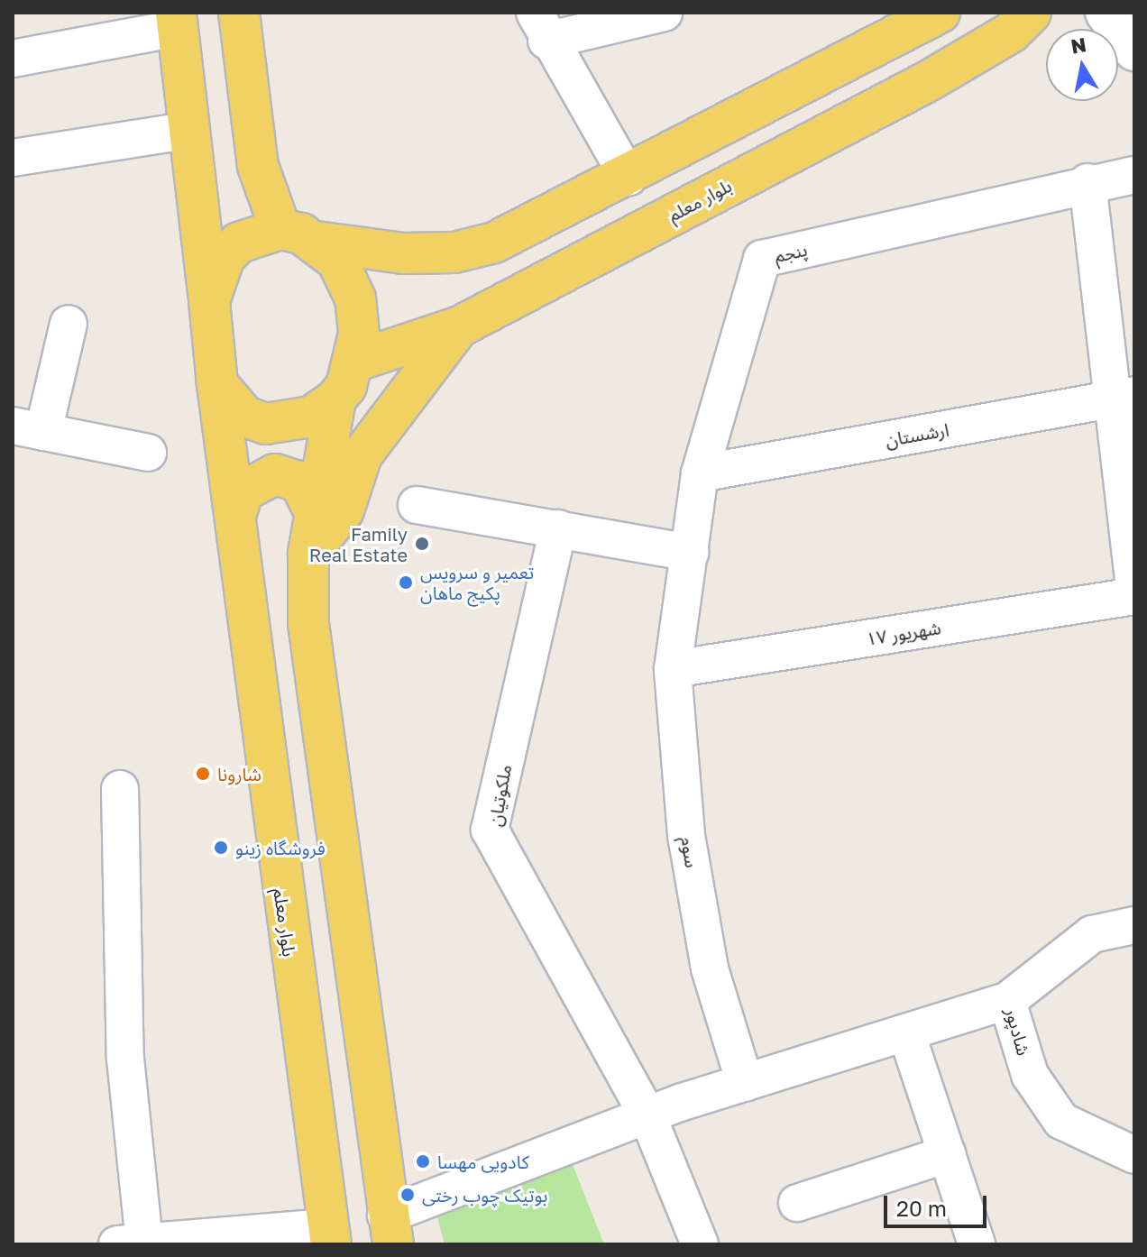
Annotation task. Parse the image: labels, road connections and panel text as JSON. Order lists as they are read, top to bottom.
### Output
{
  "streets": {
    "main road": ["بلوار معلم"],
    "street": [
      "پنجم",
      "ارشستان",
      "۱۷ شهریور",
      "ملکوتیان",
      "سوم",
      "شادپور"
    ]
  },
  "crossings": [
    ["پنجم", "ارشستان"],
    ["پنجم", "سوم"],
    ["۱۷ شهریور", "سوم"]
  ],
  "places": [
    "Family Real Estate",
    "تعمیر و سرویس پکیج ماهان",
    "شارونا",
    "فروشگاه زینو",
    "کادویی مهسا",
    "بوتیک چوب رختی"
  ],
  "scale_bar": "20 m",
  "north": "top"
}
